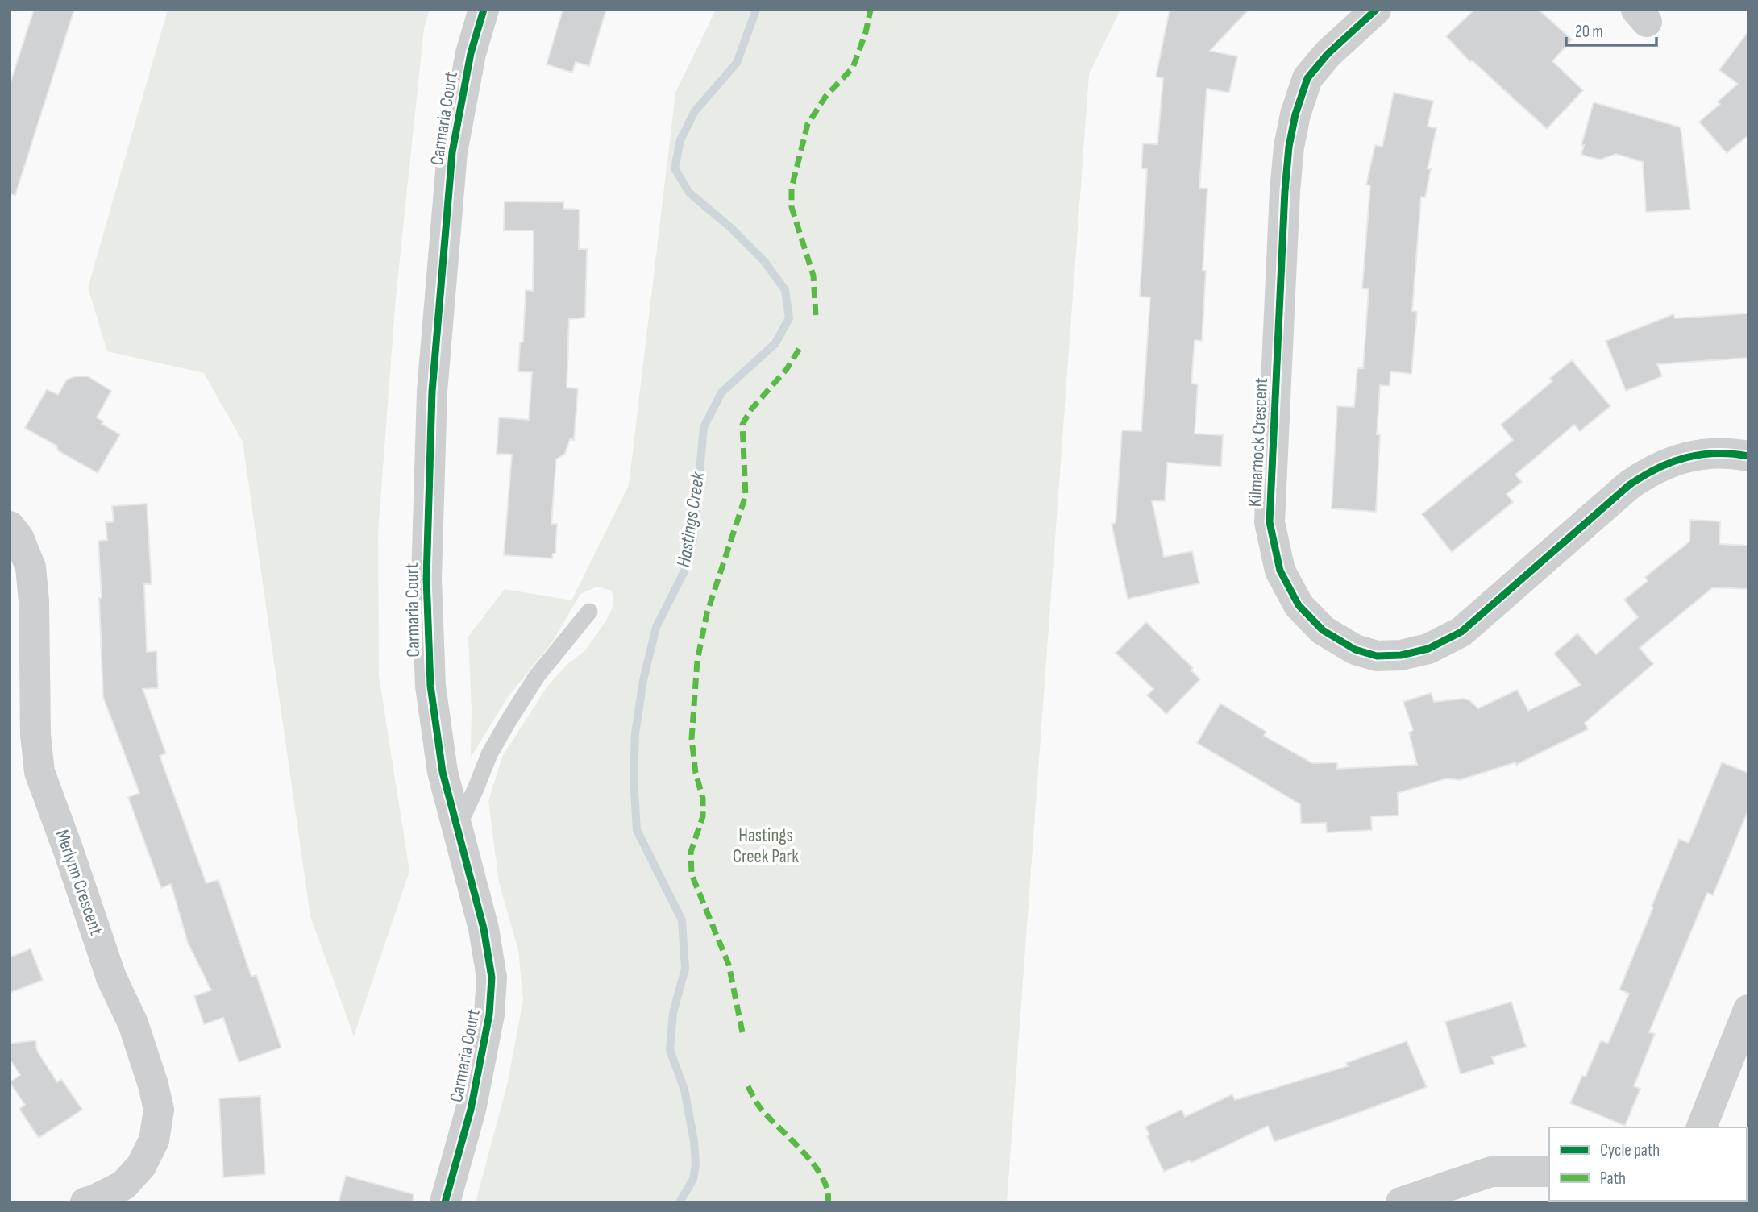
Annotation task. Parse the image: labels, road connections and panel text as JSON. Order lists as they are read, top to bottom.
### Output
{
  "streets": {
    "street": ["Carmaria Court", "Kilmarnock Crescent", "Merlynn Crescent"]
  },
  "water": ["Hastings Creek"],
  "parks": ["Hastings Creek Park"],
  "legend": ["Cycle path", "Path"],
  "scale_bar": "20 m"
}
